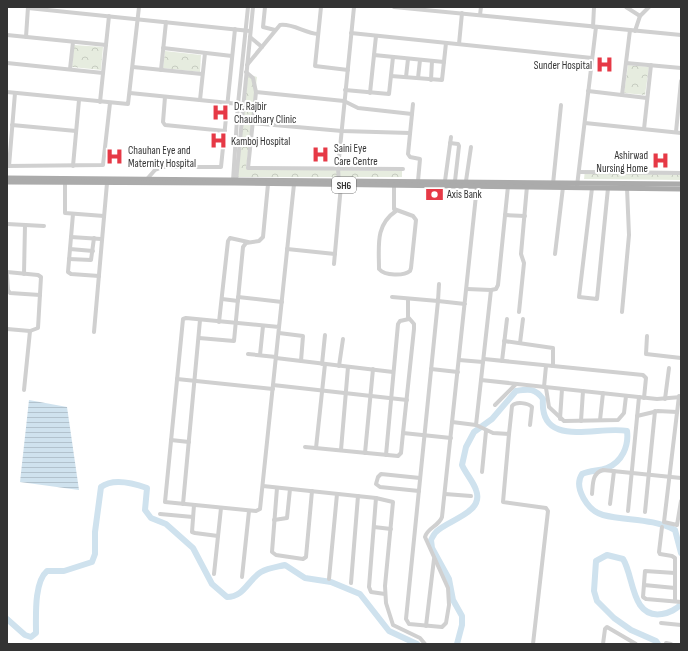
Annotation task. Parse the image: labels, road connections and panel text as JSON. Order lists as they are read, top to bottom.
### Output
{
  "streets": {
    "main road": ["SH6"]
  },
  "places": {
    "hospital": [
      "Sunder Hospital",
      "Dr. Rajbir Chaudhary Clinic",
      "Kamboj Hospital",
      "Saini Eye Care Centre",
      "Chauhan Eye and Maternity Hospital",
      "Ashirwad Nursing Home"
    ],
    "bank": ["Axis Bank"]
  }
}
